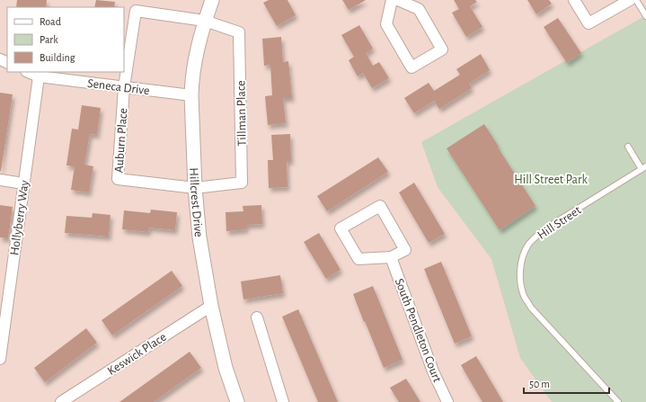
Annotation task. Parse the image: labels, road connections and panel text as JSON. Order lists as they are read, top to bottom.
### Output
{
  "streets": {
    "street": [
      "Seneca Drive",
      "Tillman Place",
      "Auburn Place",
      "Hillcrest Drive",
      "Hollyberry Way",
      "South Pendleton Court",
      "Keswick Place"
    ],
    "lane": ["Hill Street"]
  },
  "crossings": [
    ["Seneca Drive", "Auburn Place"],
    ["Seneca Drive", "Hillcrest Drive"],
    ["Seneca Drive", "Hollyberry Way"],
    ["Tillman Place", "Auburn Place"],
    ["Tillman Place", "Hillcrest Drive"],
    ["Auburn Place", "Hillcrest Drive"],
    ["Hillcrest Drive", "Keswick Place"]
  ],
  "parks": ["Hill Street Park"],
  "legend": ["Road", "Park", "Building"],
  "scale_bar": "50 m"
}
